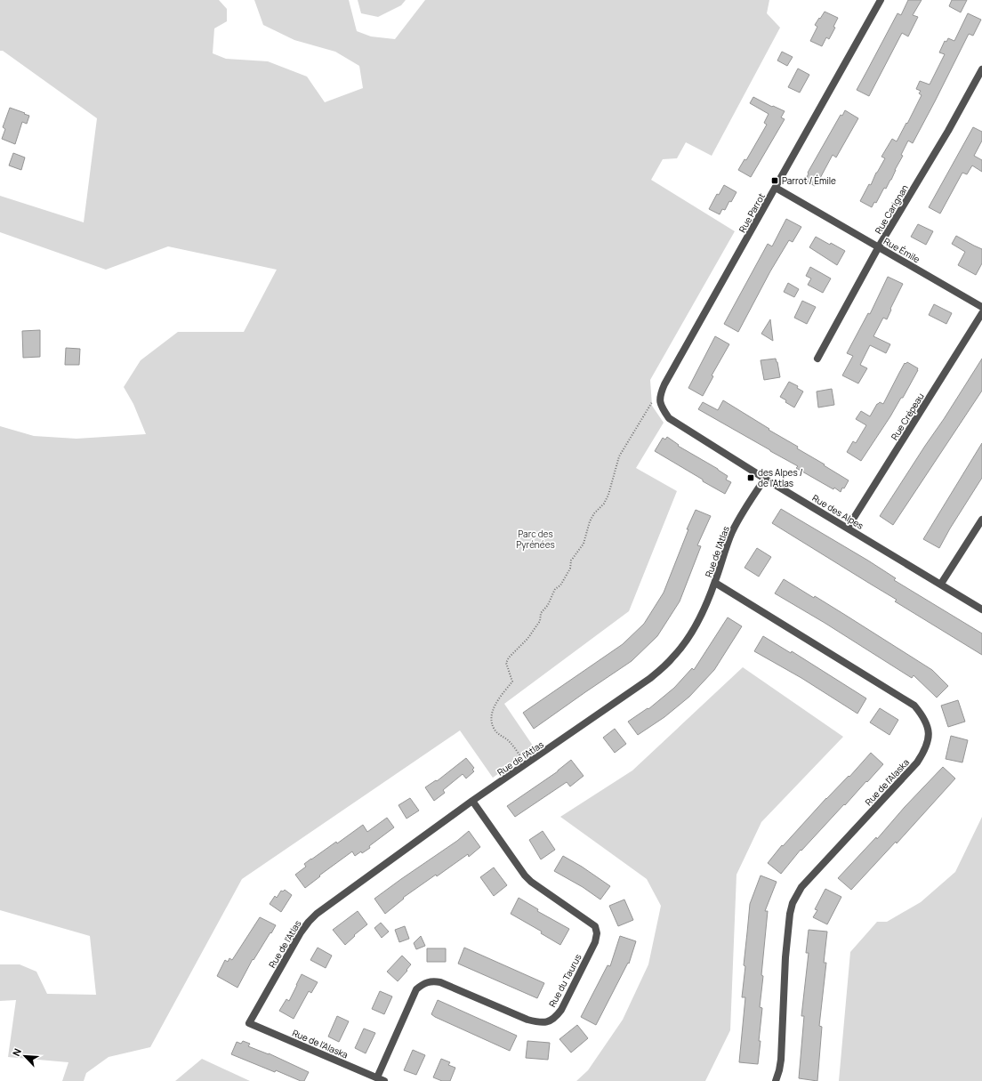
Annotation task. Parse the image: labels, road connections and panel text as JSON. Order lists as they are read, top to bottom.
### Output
{
  "streets": {
    "street": [
      "Rue Carignan",
      "Rue Parrot",
      "Rue Émile",
      "Rue Crépeau",
      "Rue des Alpes",
      "Rue de l'Atlas",
      "Rue de l'Alaska",
      "Rue du Taurus"
    ]
  },
  "crossings": [
    ["Rue Carignan", "Rue Émile"],
    ["Rue Parrot", "Rue Émile"],
    ["Rue Parrot", "Rue des Alpes"],
    ["Rue Crépeau", "Rue des Alpes"],
    ["Rue des Alpes", "Rue de l'Atlas"],
    ["Rue de l'Atlas", "Rue de l'Alaska"],
    ["Rue de l'Atlas", "Rue du Taurus"],
    ["Rue de l'Alaska", "Rue du Taurus"]
  ],
  "parks": ["Parc des Pyrénées"],
  "places": {
    "transit": ["Parrot / Émile", "des Alpes / de l'Atlas"]
  },
  "north": "top left"
}
